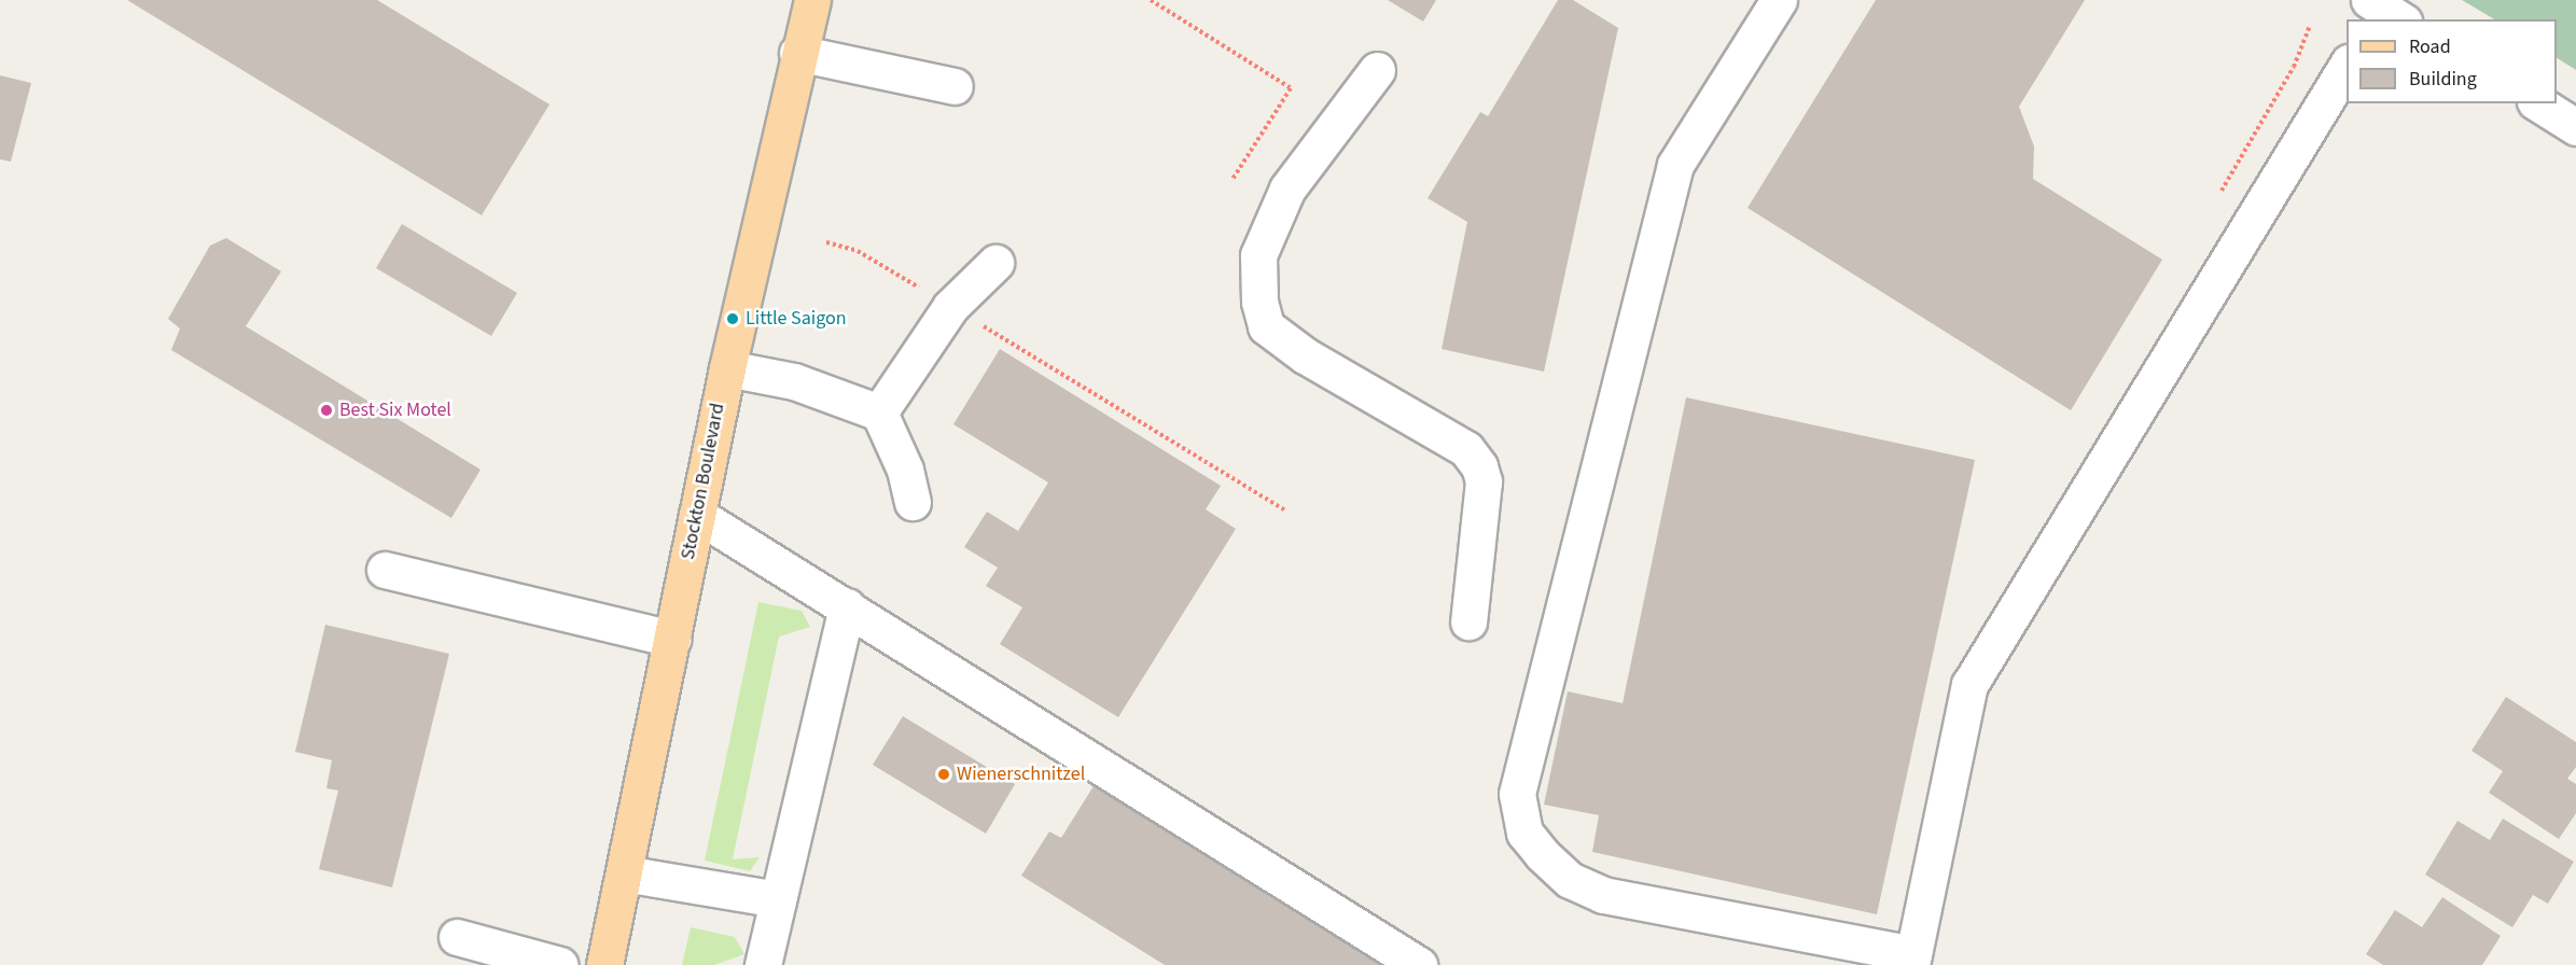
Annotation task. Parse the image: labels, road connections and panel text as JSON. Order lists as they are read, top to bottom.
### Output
{
  "streets": {
    "main road": ["Stockton Boulevard"]
  },
  "places": ["Little Saigon", "Best Six Motel", "Wienerschnitzel"],
  "legend": ["Road", "Building"]
}
